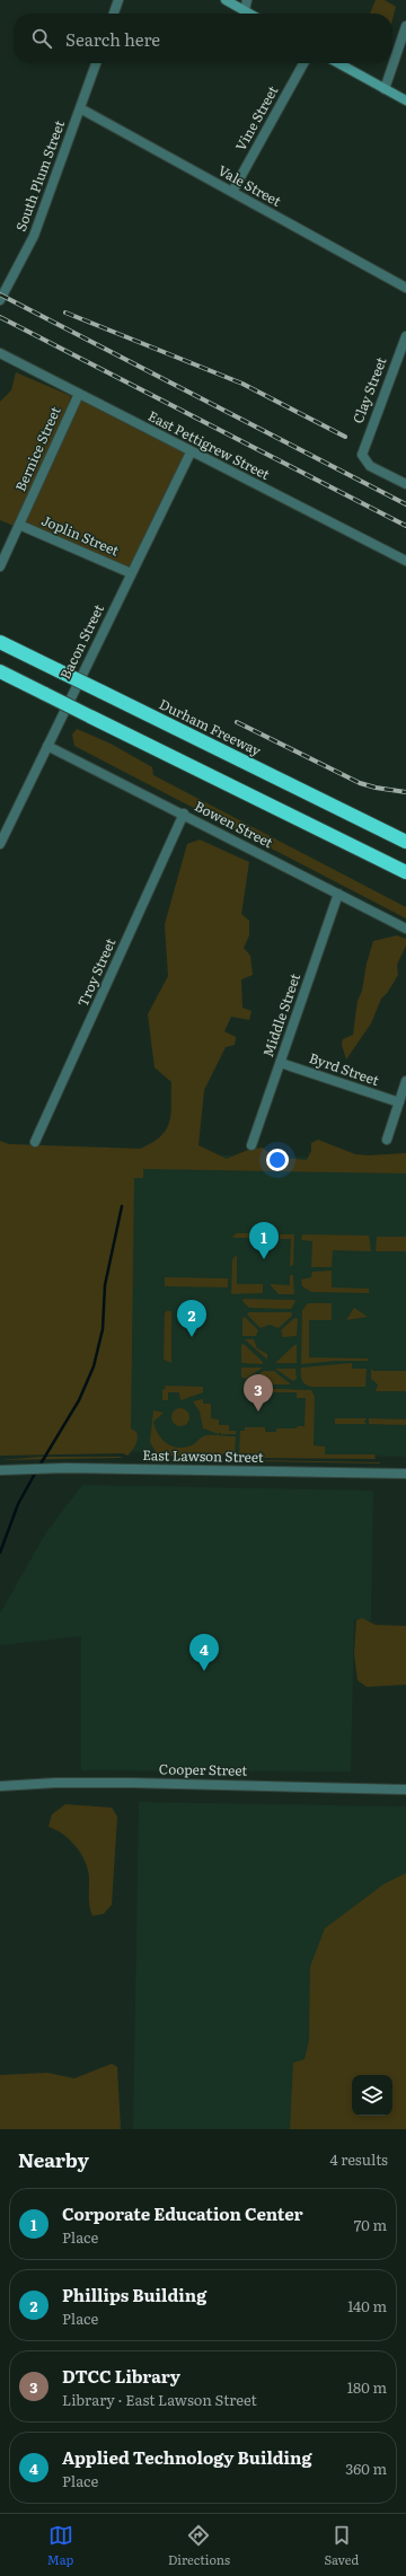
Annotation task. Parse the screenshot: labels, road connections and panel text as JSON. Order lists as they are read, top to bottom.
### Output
{
  "streets": {
    "highway": ["Durham Freeway"],
    "street": [
      "Vine Street",
      "South Plum Street",
      "Vale Street",
      "Clay Street",
      "East Pettigrew Street",
      "Bernice Street",
      "Joplin Street",
      "Bacon Street",
      "Bowen Street",
      "Troy Street",
      "Middle Street",
      "Byrd Street",
      "East Lawson Street",
      "Cooper Street"
    ]
  },
  "crossings": [
    ["Vine Street", "Vale Street"],
    ["South Plum Street", "Vale Street"],
    ["East Pettigrew Street", "Bernice Street"],
    ["East Pettigrew Street", "Bacon Street"],
    ["Bernice Street", "Joplin Street"],
    ["Joplin Street", "Bacon Street"],
    ["Bacon Street", "Bowen Street"],
    ["Bowen Street", "Troy Street"],
    ["Bowen Street", "Middle Street"],
    ["Middle Street", "Byrd Street"]
  ],
  "page": {
    "search": "Search here",
    "pins": [
      "1",
      "2",
      "3",
      "4"
    ],
    "heading": ["Nearby", "4 results"],
    "list": [
      {
        "mark": "1",
        "name": "Corporate Education Center",
        "note": "Place",
        "value": "70 m"
      },
      {
        "mark": "2",
        "name": "Phillips Building",
        "note": "Place",
        "value": "140 m"
      },
      {
        "mark": "3",
        "name": "DTCC Library",
        "note": "Library · East Lawson Street",
        "value": "180 m"
      },
      {
        "mark": "4",
        "name": "Applied Technology Building",
        "note": "Place",
        "value": "360 m"
      }
    ],
    "nav": ["Map", "Directions", "Saved"]
  }
}
